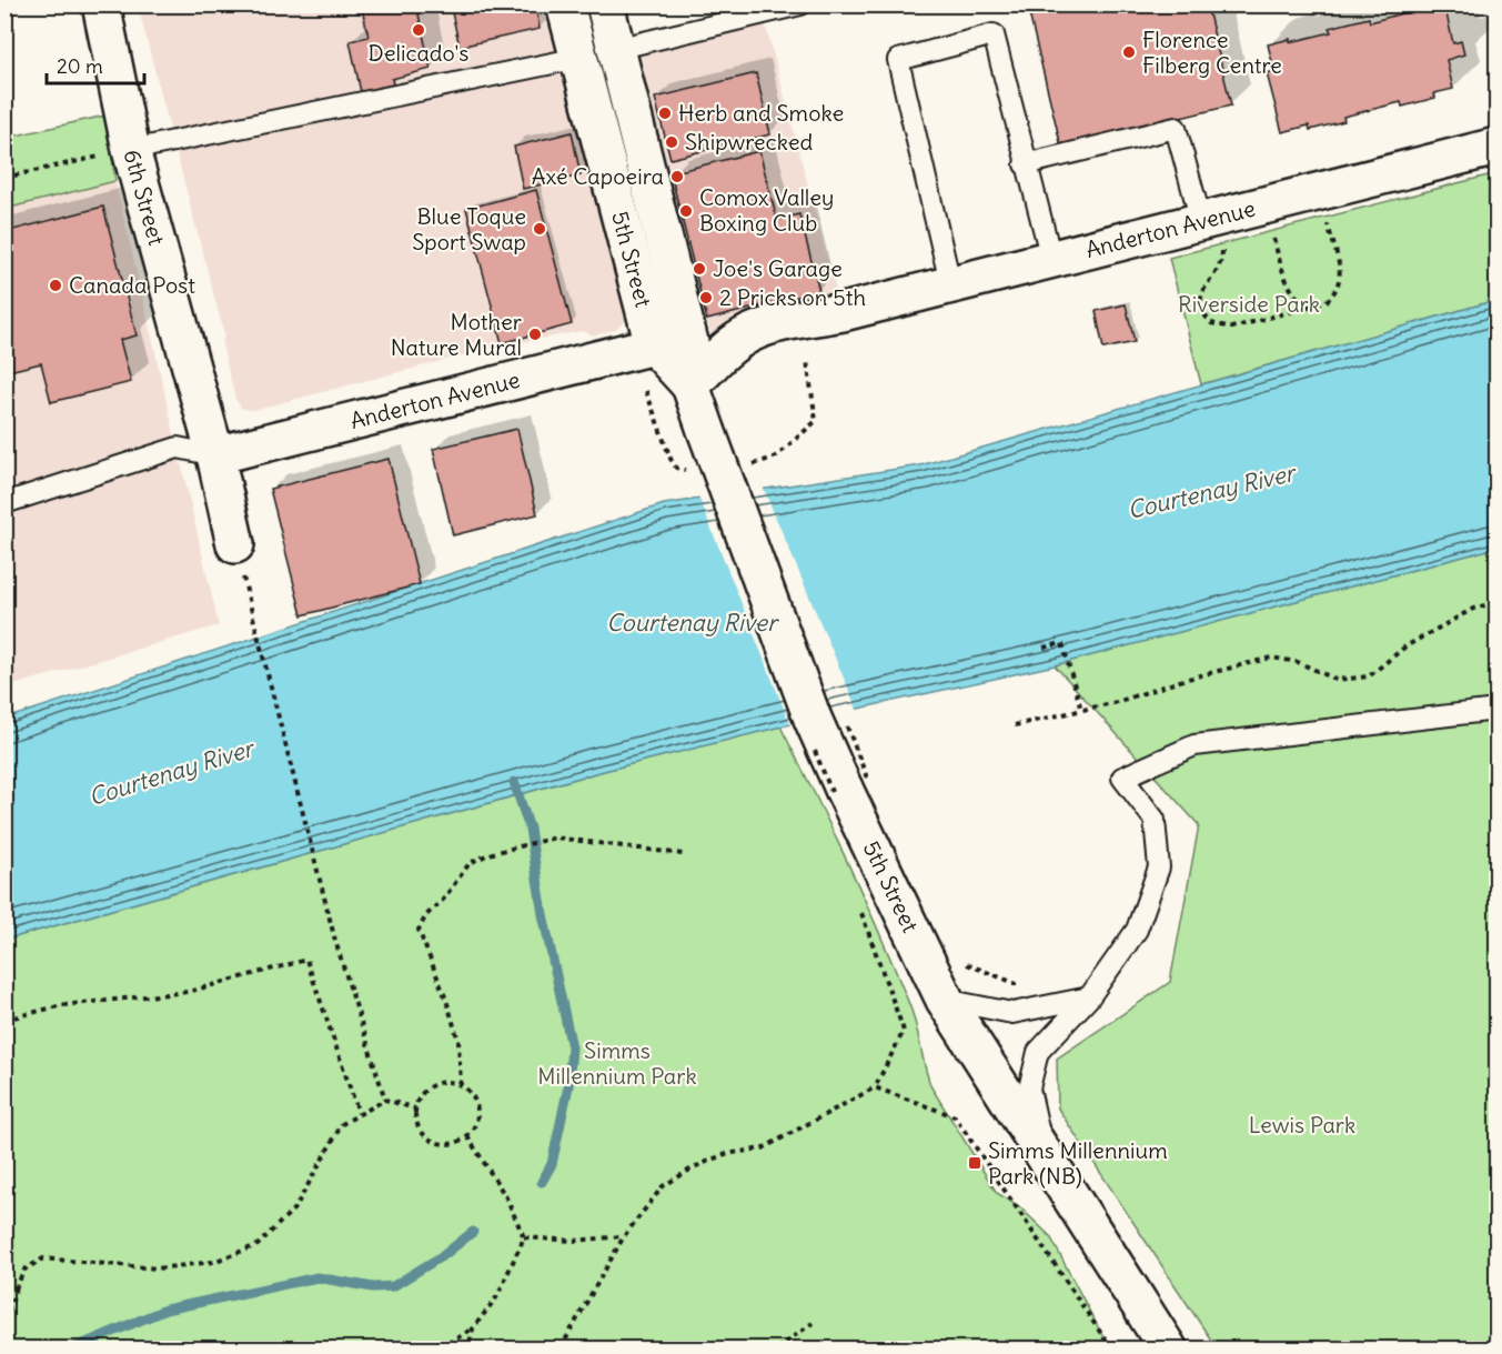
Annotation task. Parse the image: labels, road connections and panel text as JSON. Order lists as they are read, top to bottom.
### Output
{
  "streets": {
    "street": ["6th Street", "Anderton Avenue", "5th Street"]
  },
  "crossings": [
    ["6th Street", "Anderton Avenue"],
    ["Anderton Avenue", "5th Street"]
  ],
  "water": ["Courtenay River"],
  "parks": ["Riverside Park", "Simms Millennium Park", "Lewis Park"],
  "places": {
    "other": [
      "Delicado's",
      "Florence Filberg Centre",
      "Herb and Smoke",
      "Shipwrecked",
      "Axé Capoeira",
      "Comox Valley Boxing Club",
      "Blue Toque Sport Swap",
      "Joe's Garage",
      "Canada Post",
      "2 Pricks on 5th",
      "Mother Nature Mural"
    ],
    "transit": ["Simms Millennium Park (NB)"]
  },
  "scale_bar": "20 m"
}
